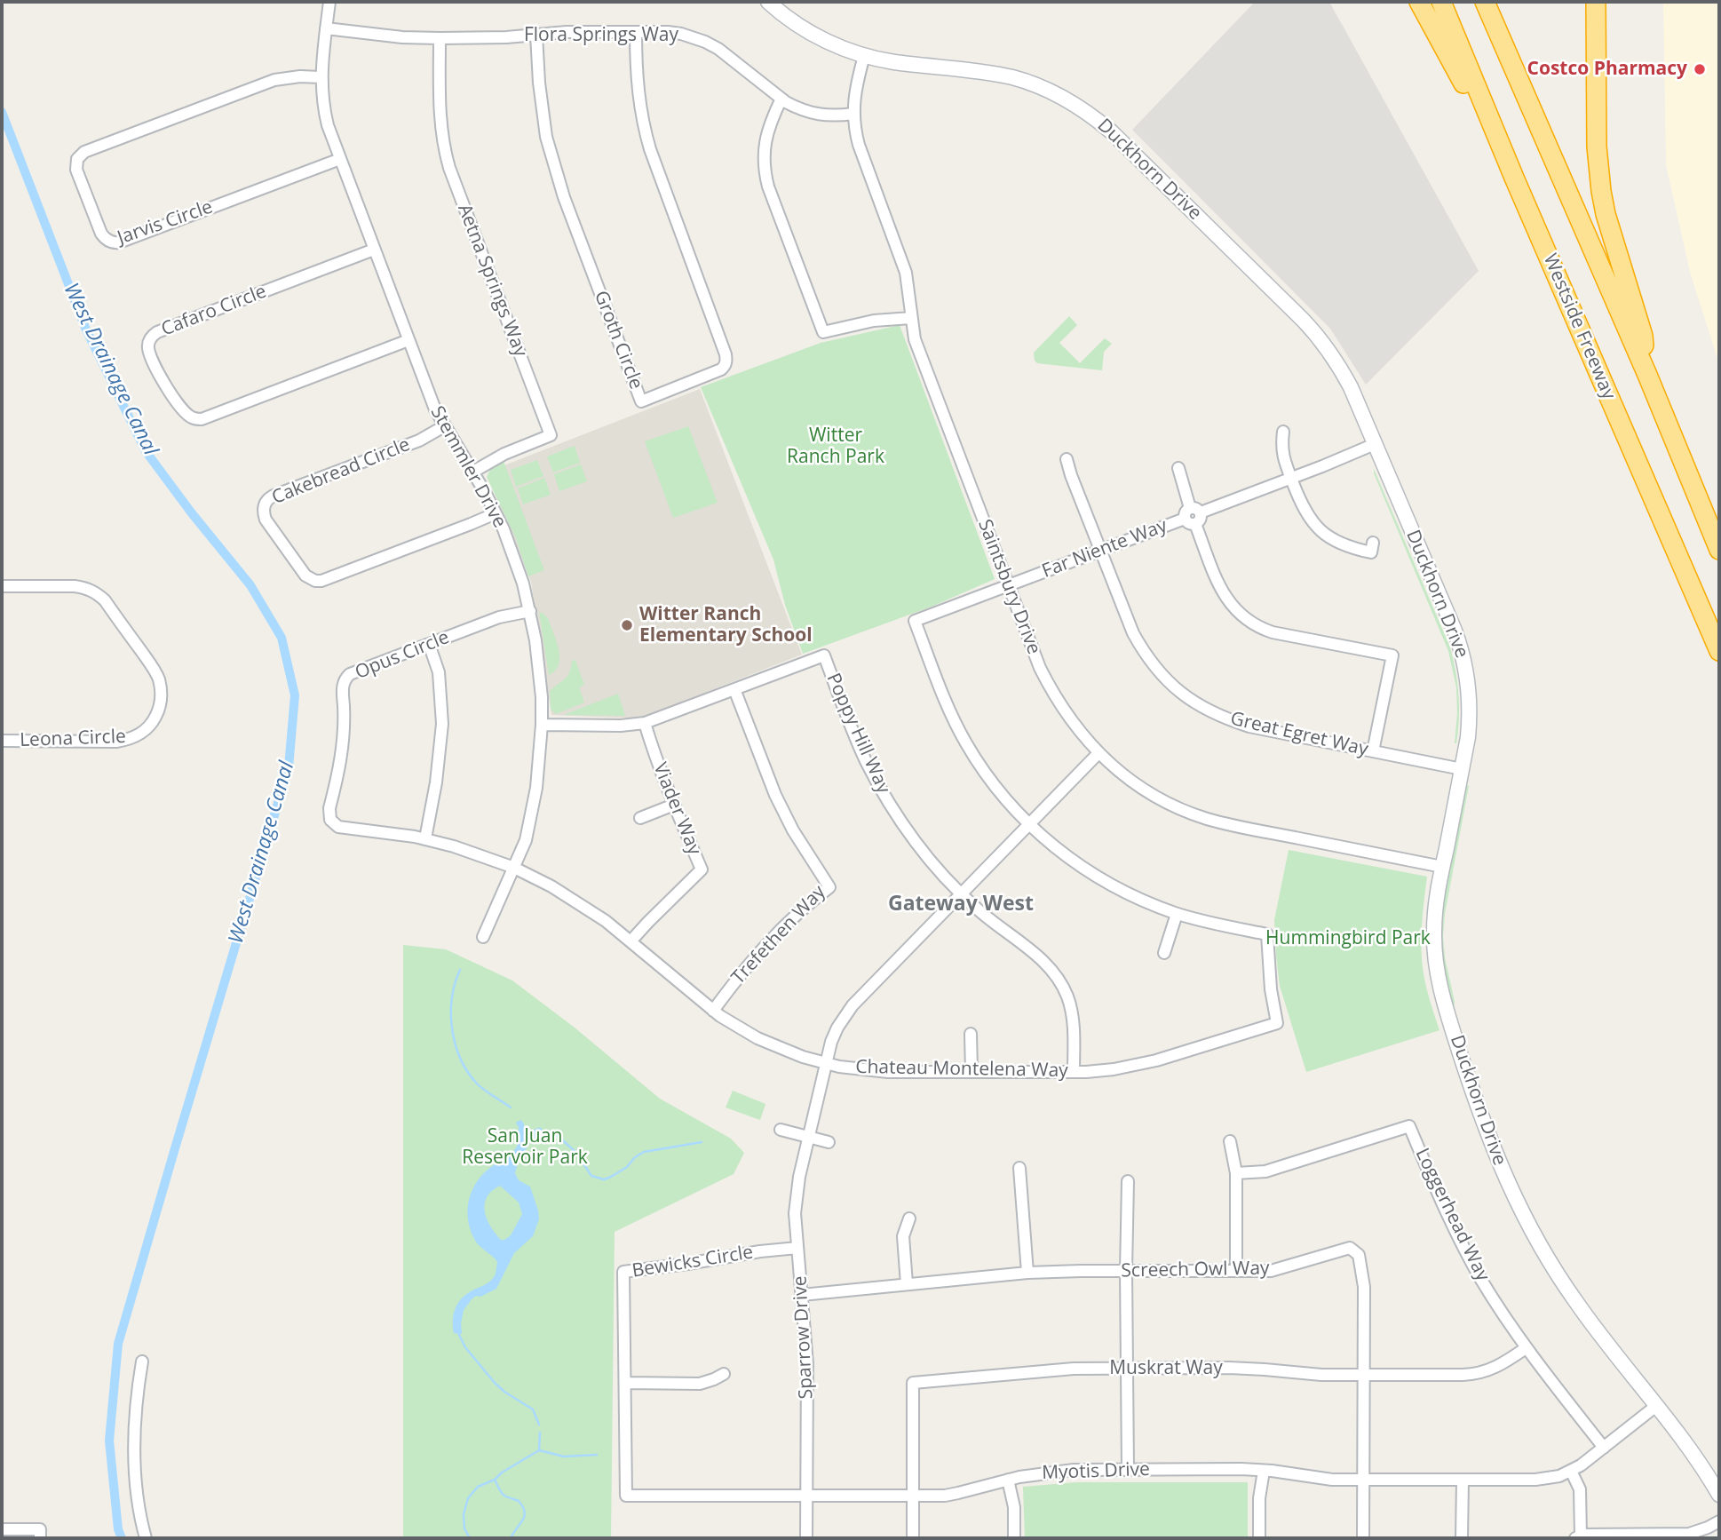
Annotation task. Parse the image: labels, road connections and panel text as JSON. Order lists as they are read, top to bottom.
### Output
{
  "streets": {
    "highway": ["Westside Freeway"],
    "street": [
      "Flora Springs Way",
      "Duckhorn Drive",
      "Jarvis Circle",
      "Aetna Springs Way",
      "Cafaro Circle",
      "Groth Circle",
      "Stemmler Drive",
      "Cakebread Circle",
      "Far Niente Way",
      "Saintsbury Drive",
      "Opus Circle",
      "Poppy Hill Way",
      "Great Egret Way",
      "Leona Circle",
      "Viader Way",
      "Trefethen Way",
      "Chateau Montelena Way",
      "Loggerhead Way",
      "Bewicks Circle",
      "Screech Owl Way",
      "Sparrow Drive",
      "Muskrat Way",
      "Myotis Drive"
    ]
  },
  "crossings": [
    ["Flora Springs Way", "Aetna Springs Way"],
    ["Flora Springs Way", "Groth Circle"],
    ["Flora Springs Way", "Stemmler Drive"],
    ["Flora Springs Way", "Saintsbury Drive"],
    ["Duckhorn Drive", "Far Niente Way"],
    ["Duckhorn Drive", "Saintsbury Drive"],
    ["Duckhorn Drive", "Great Egret Way"],
    ["Duckhorn Drive", "Myotis Drive"],
    ["Jarvis Circle", "Stemmler Drive"],
    ["Aetna Springs Way", "Stemmler Drive"],
    ["Cafaro Circle", "Stemmler Drive"],
    ["Stemmler Drive", "Cakebread Circle"],
    ["Stemmler Drive", "Opus Circle"],
    ["Stemmler Drive", "Poppy Hill Way"],
    ["Stemmler Drive", "Chateau Montelena Way"],
    ["Far Niente Way", "Saintsbury Drive"],
    ["Far Niente Way", "Great Egret Way"],
    ["Far Niente Way", "Chateau Montelena Way"],
    ["Far Niente Way", "Sparrow Drive"],
    ["Saintsbury Drive", "Sparrow Drive"],
    ["Opus Circle", "Chateau Montelena Way"],
    ["Poppy Hill Way", "Viader Way"],
    ["Poppy Hill Way", "Trefethen Way"],
    ["Poppy Hill Way", "Chateau Montelena Way"],
    ["Poppy Hill Way", "Sparrow Drive"],
    ["Viader Way", "Chateau Montelena Way"],
    ["Trefethen Way", "Chateau Montelena Way"],
    ["Chateau Montelena Way", "Sparrow Drive"],
    ["Loggerhead Way", "Muskrat Way"],
    ["Loggerhead Way", "Myotis Drive"],
    ["Bewicks Circle", "Sparrow Drive"],
    ["Bewicks Circle", "Myotis Drive"],
    ["Screech Owl Way", "Sparrow Drive"],
    ["Screech Owl Way", "Muskrat Way"],
    ["Screech Owl Way", "Myotis Drive"],
    ["Sparrow Drive", "Myotis Drive"],
    ["Muskrat Way", "Myotis Drive"]
  ],
  "districts": ["Gateway West"],
  "water": ["West Drainage Canal"],
  "parks": ["Witter Ranch Park", "Hummingbird Park", "San Juan Reservoir Park"],
  "places": ["Costco Pharmacy", "Witter Ranch Elementary School"]
}
